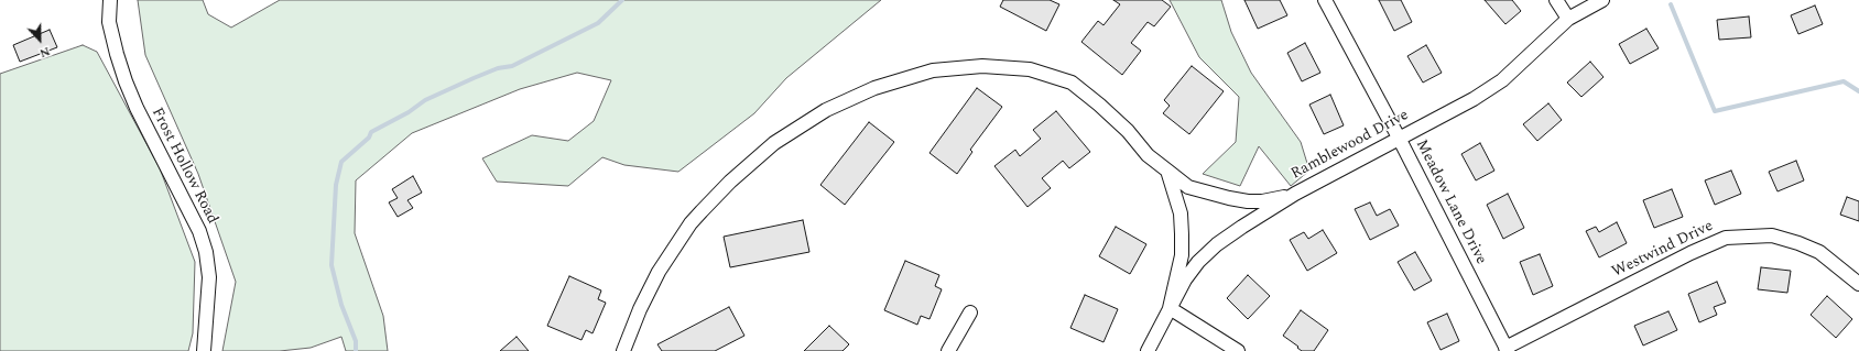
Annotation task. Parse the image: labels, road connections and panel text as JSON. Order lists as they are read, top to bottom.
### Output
{
  "streets": {
    "street": [
      "Ramblewood Drive",
      "Frost Hollow Road",
      "Meadow Lane Drive",
      "Westwind Drive"
    ]
  },
  "crossings": [
    ["Ramblewood Drive", "Meadow Lane Drive"],
    ["Meadow Lane Drive", "Westwind Drive"]
  ],
  "north": "bottom"
}
